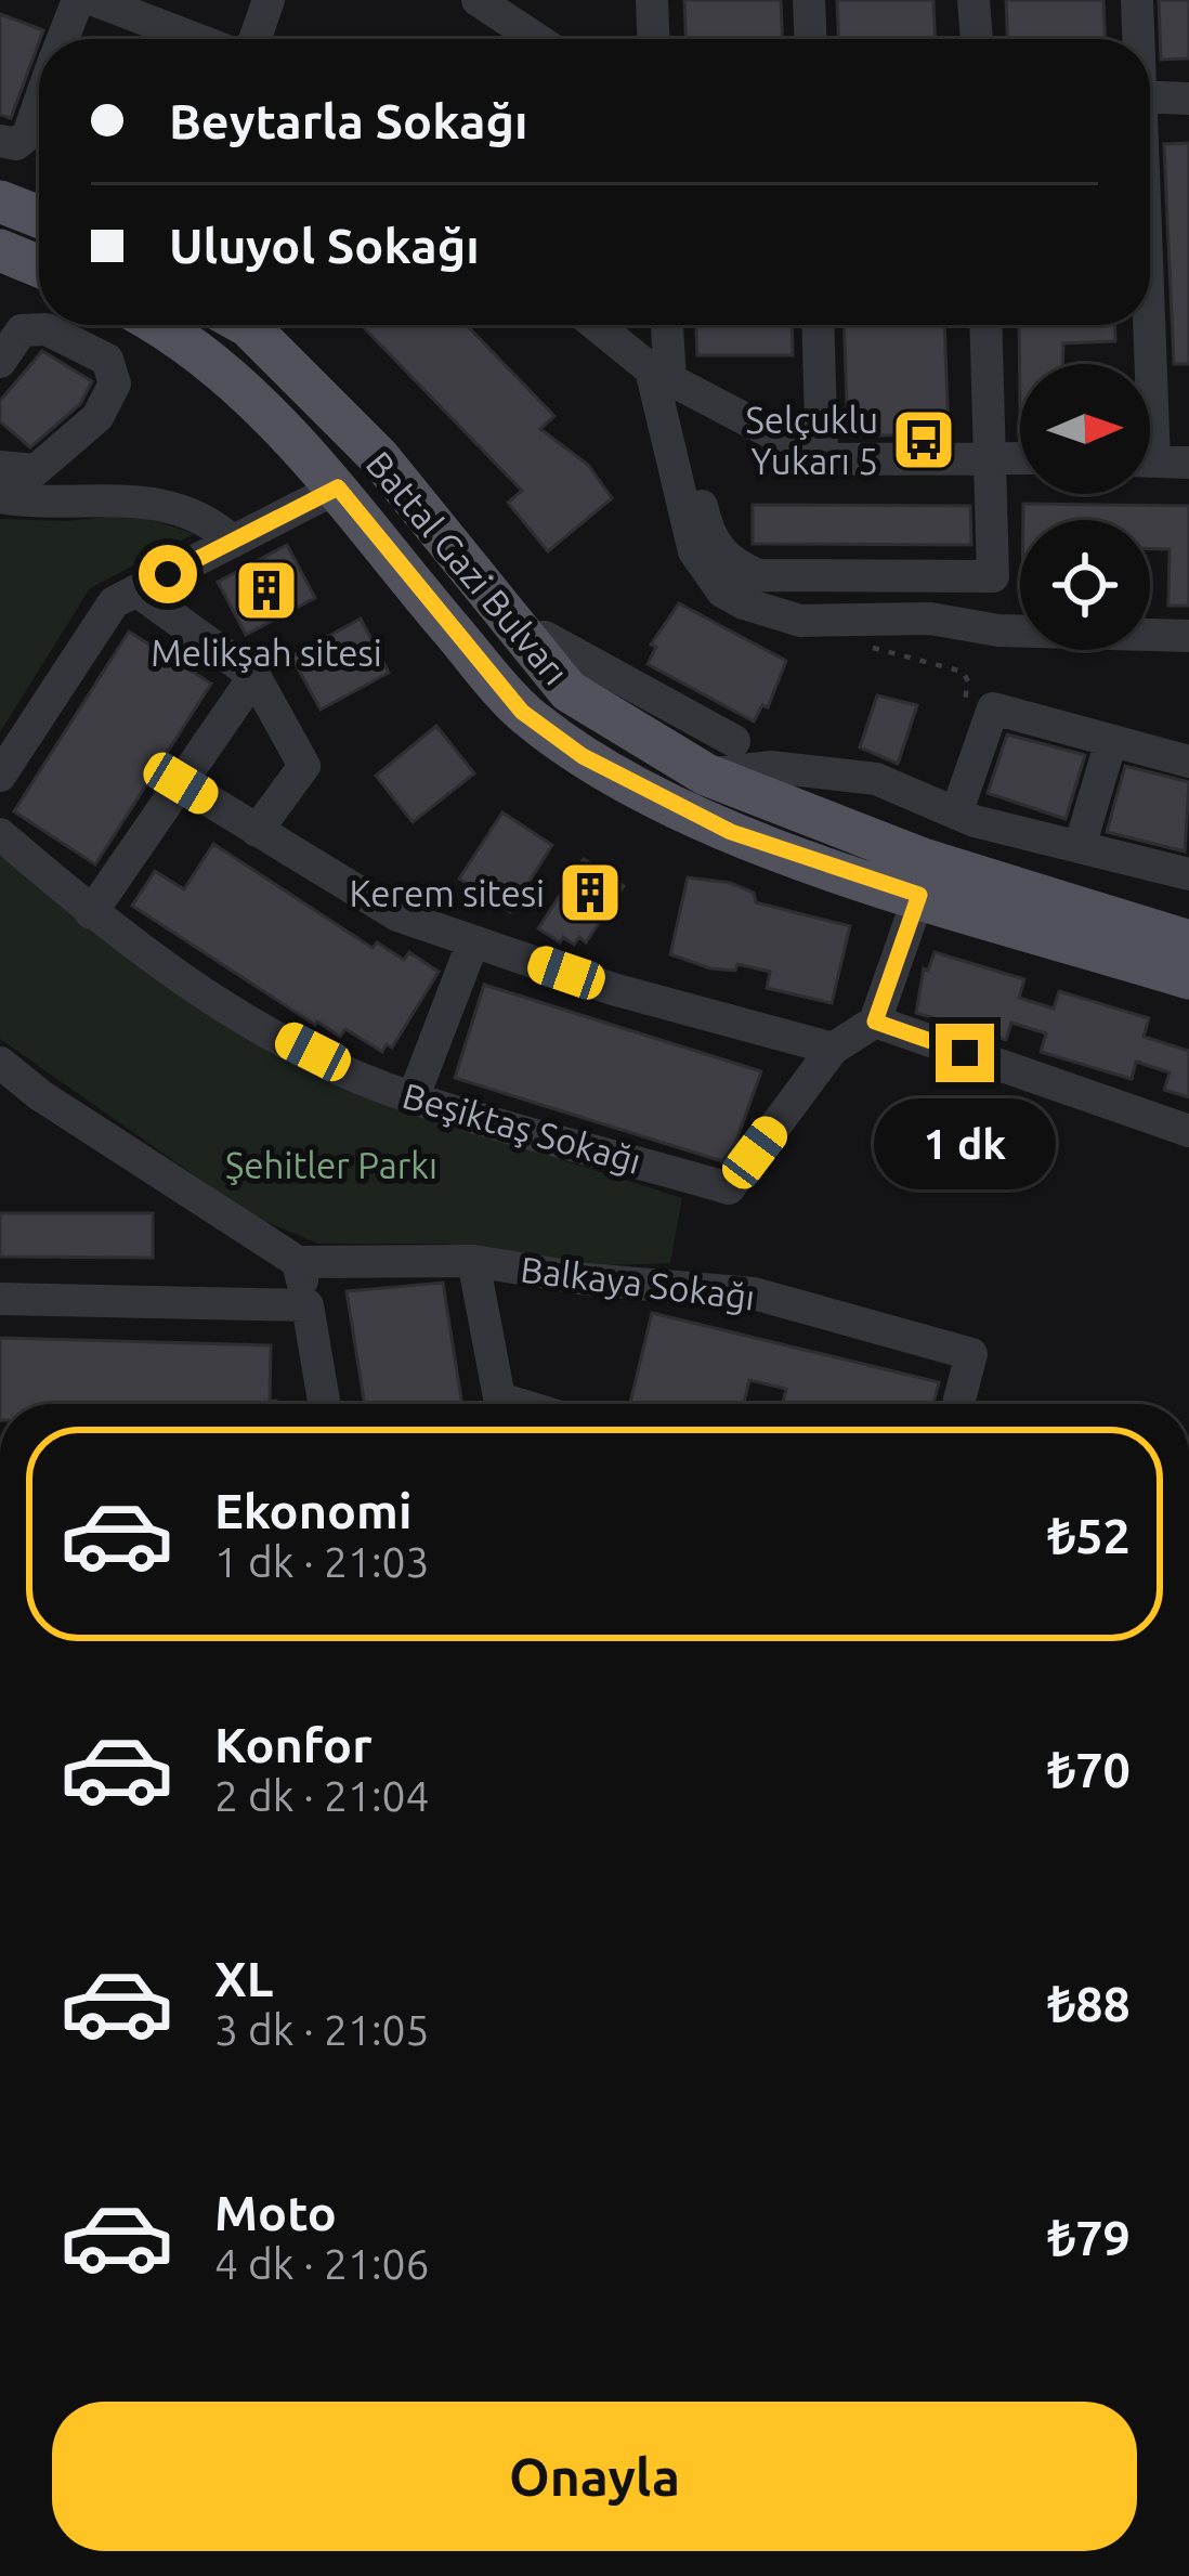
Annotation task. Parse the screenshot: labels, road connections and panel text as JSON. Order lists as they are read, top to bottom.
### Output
{
  "streets": {
    "main road": ["Battal Gazi Bulvarı"],
    "street": ["Beşiktaş Sokağı", "Balkaya Sokağı"]
  },
  "parks": ["Şehitler Parkı"],
  "places": {
    "bus stop": ["Selçuklu Yukarı 5"],
    "building": ["Melikşah sitesi", "Kerem sitesi"]
  },
  "north": "right",
  "page": {
    "banner": ["Beytarla Sokağı", "Uluyol Sokağı"],
    "bubble": "1 dk",
    "list": [
      {
        "name": "Ekonomi",
        "note": "1 dk · 21:03",
        "value": "₺52"
      },
      {
        "name": "Konfor",
        "note": "2 dk · 21:04",
        "value": "₺70"
      },
      {
        "name": "XL",
        "note": "3 dk · 21:05",
        "value": "₺88"
      },
      {
        "name": "Moto",
        "note": "4 dk · 21:06",
        "value": "₺79"
      }
    ],
    "buttons": "Onayla"
  }
}
